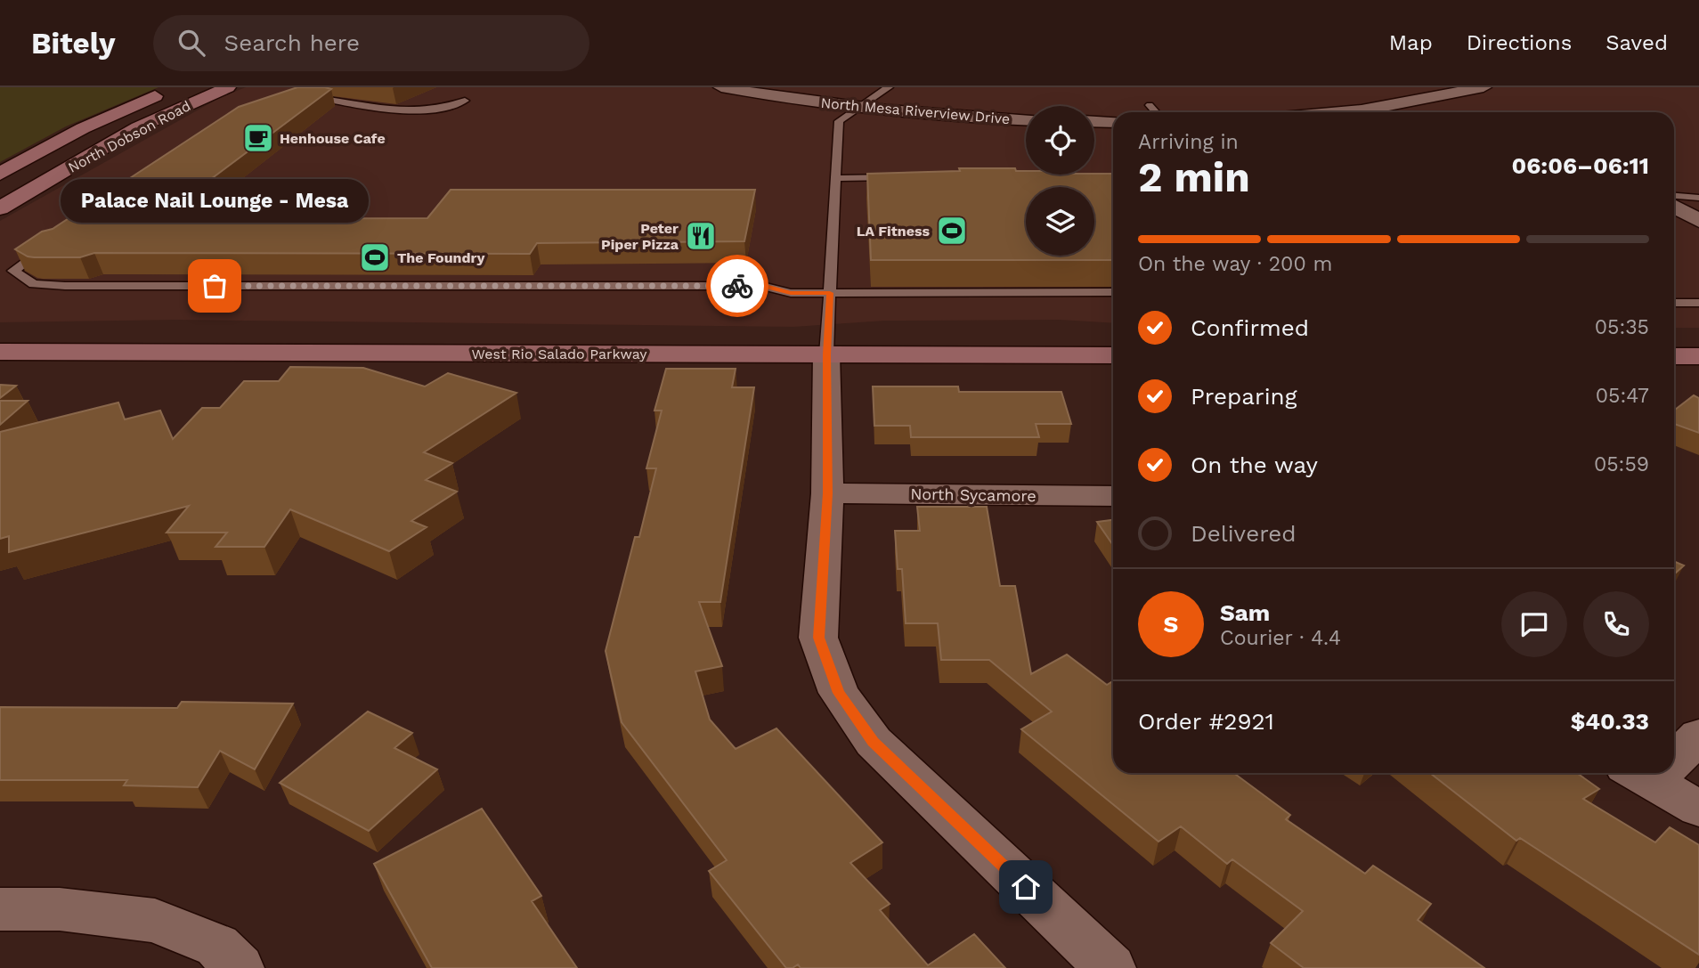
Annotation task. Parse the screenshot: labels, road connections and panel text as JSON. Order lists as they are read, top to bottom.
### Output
{
  "streets": {
    "main road": ["North Dobson Road", "West Rio Salado Parkway"],
    "street": ["North Mesa Riverview Drive", "North Sycamore"]
  },
  "places": {
    "cafe": ["Henhouse Cafe"],
    "sports": ["LA Fitness", "The Foundry"],
    "restaurant": ["Peter Piper Pizza"],
    "other": ["Palace Nail Lounge - Mesa"]
  },
  "page": {
    "header": "Bitely",
    "search": "Search here",
    "nav": ["Map", "Directions", "Saved"],
    "heading": ["2 min", "Arriving in", "06:06–06:11"],
    "panel": [
      "Sam",
      "Courier · 4.4",
      "Order #2921",
      "$40.33"
    ],
    "bubble": "Palace Nail Lounge - Mesa",
    "bar": "On the way · 200 m",
    "list": [
      ["Confirmed", "05:35"],
      ["Preparing", "05:47"],
      ["On the way", "05:59"],
      "Delivered"
    ],
    "round": "S"
  }
}
